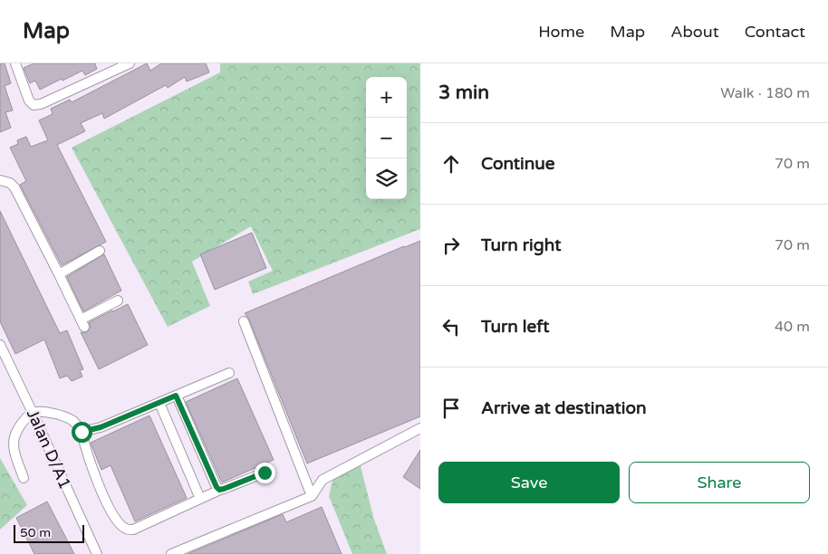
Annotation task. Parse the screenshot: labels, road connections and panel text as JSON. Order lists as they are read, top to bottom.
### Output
{
  "streets": {
    "street": ["Jalan D/A1"]
  },
  "scale_bar": "50 m",
  "page": {
    "header": "Map",
    "nav": [
      "Home",
      "Map",
      "About",
      "Contact"
    ],
    "heading": ["3 min", "Walk · 180 m"],
    "map_buttons": ["+", "−"],
    "list": [
      ["Continue", "70 m"],
      ["Turn right", "70 m"],
      ["Turn left", "40 m"],
      "Arrive at destination"
    ],
    "buttons": ["Save", "Share"],
    "scale": "50 m"
  }
}
